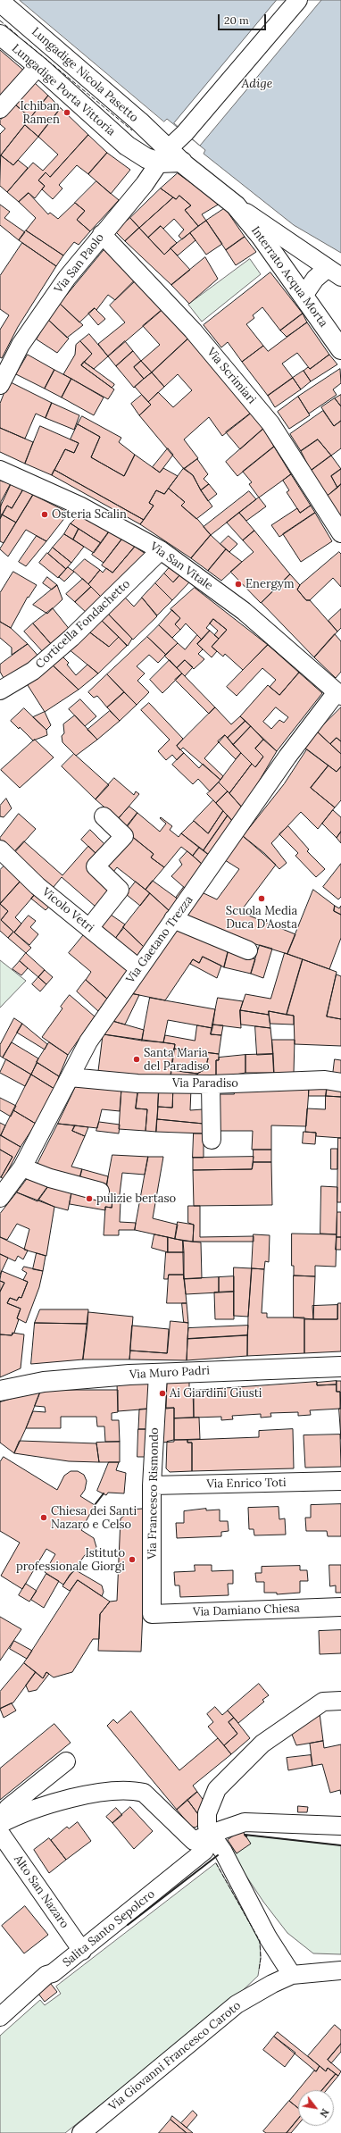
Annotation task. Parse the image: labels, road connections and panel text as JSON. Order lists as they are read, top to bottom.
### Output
{
  "streets": {
    "main road": [
      "Lungadige Nicola Pasetto",
      "Lungadige Porta Vittoria",
      "Interrato Acqua Morta",
      "Via Muro Padri"
    ],
    "street": [
      "Via San Paolo",
      "Via Scrimiari",
      "Via San Vitale",
      "Corticella Fondachetto",
      "Vicolo Vetri",
      "Via Gaetano Trezza",
      "Via Paradiso",
      "Via Enrico Toti",
      "Via Francesco Rismondo",
      "Via Damiano Chiesa",
      "Alto San Nazaro",
      "Salita Santo Sepolcro",
      "Via Giovanni Francesco Caroto"
    ]
  },
  "crossings": [
    ["Lungadige Nicola Pasetto", "Lungadige Porta Vittoria"],
    ["Lungadige Nicola Pasetto", "Via San Paolo"],
    ["Lungadige Nicola Pasetto", "Interrato Acqua Morta"],
    ["Lungadige Porta Vittoria", "Via San Paolo"],
    ["Via San Paolo", "Via Scrimiari"],
    ["Via San Vitale", "Corticella Fondachetto"],
    ["Via San Vitale", "Via Gaetano Trezza"],
    ["Vicolo Vetri", "Via Gaetano Trezza"],
    ["Via Gaetano Trezza", "Via Paradiso"],
    ["Via Muro Padri", "Via Francesco Rismondo"],
    ["Via Enrico Toti", "Via Francesco Rismondo"],
    ["Via Francesco Rismondo", "Via Damiano Chiesa"],
    ["Alto San Nazaro", "Salita Santo Sepolcro"]
  ],
  "water": ["Adige"],
  "places": [
    "Ichiban Ramen",
    "Osteria Scalin",
    "Energym",
    "Scuola Media Duca D'Aosta",
    "Santa Maria del Paradiso",
    "pulizie bertaso",
    "Ai Giardini Giusti",
    "Chiesa dei Santi Nazaro e Celso",
    "Istituto professionale Giorgi"
  ],
  "scale_bar": "20 m",
  "north": "bottom right"
}
